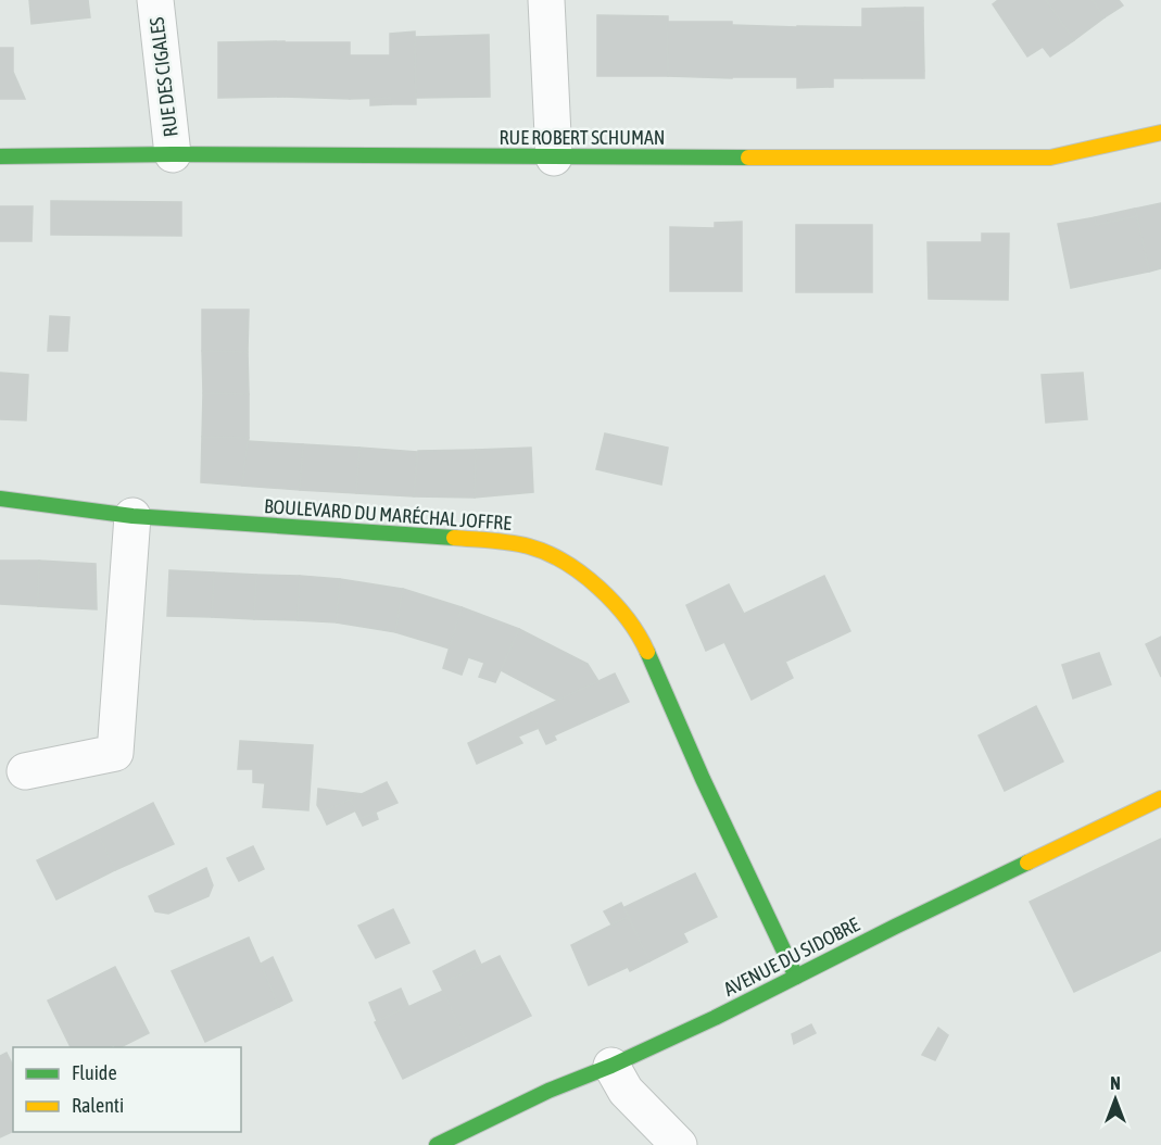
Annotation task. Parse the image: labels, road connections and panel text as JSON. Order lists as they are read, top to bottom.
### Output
{
  "streets": {
    "street": [
      "RUE DES CIGALES",
      "RUE ROBERT SCHUMAN",
      "BOULEVARD DU MARÉCHAL JOFFRE",
      "AVENUE DU SIDOBRE"
    ]
  },
  "crossings": [
    ["RUE DES CIGALES", "RUE ROBERT SCHUMAN"],
    ["BOULEVARD DU MARÉCHAL JOFFRE", "AVENUE DU SIDOBRE"]
  ],
  "legend": ["Fluide", "Ralenti"],
  "north": "top"
}
